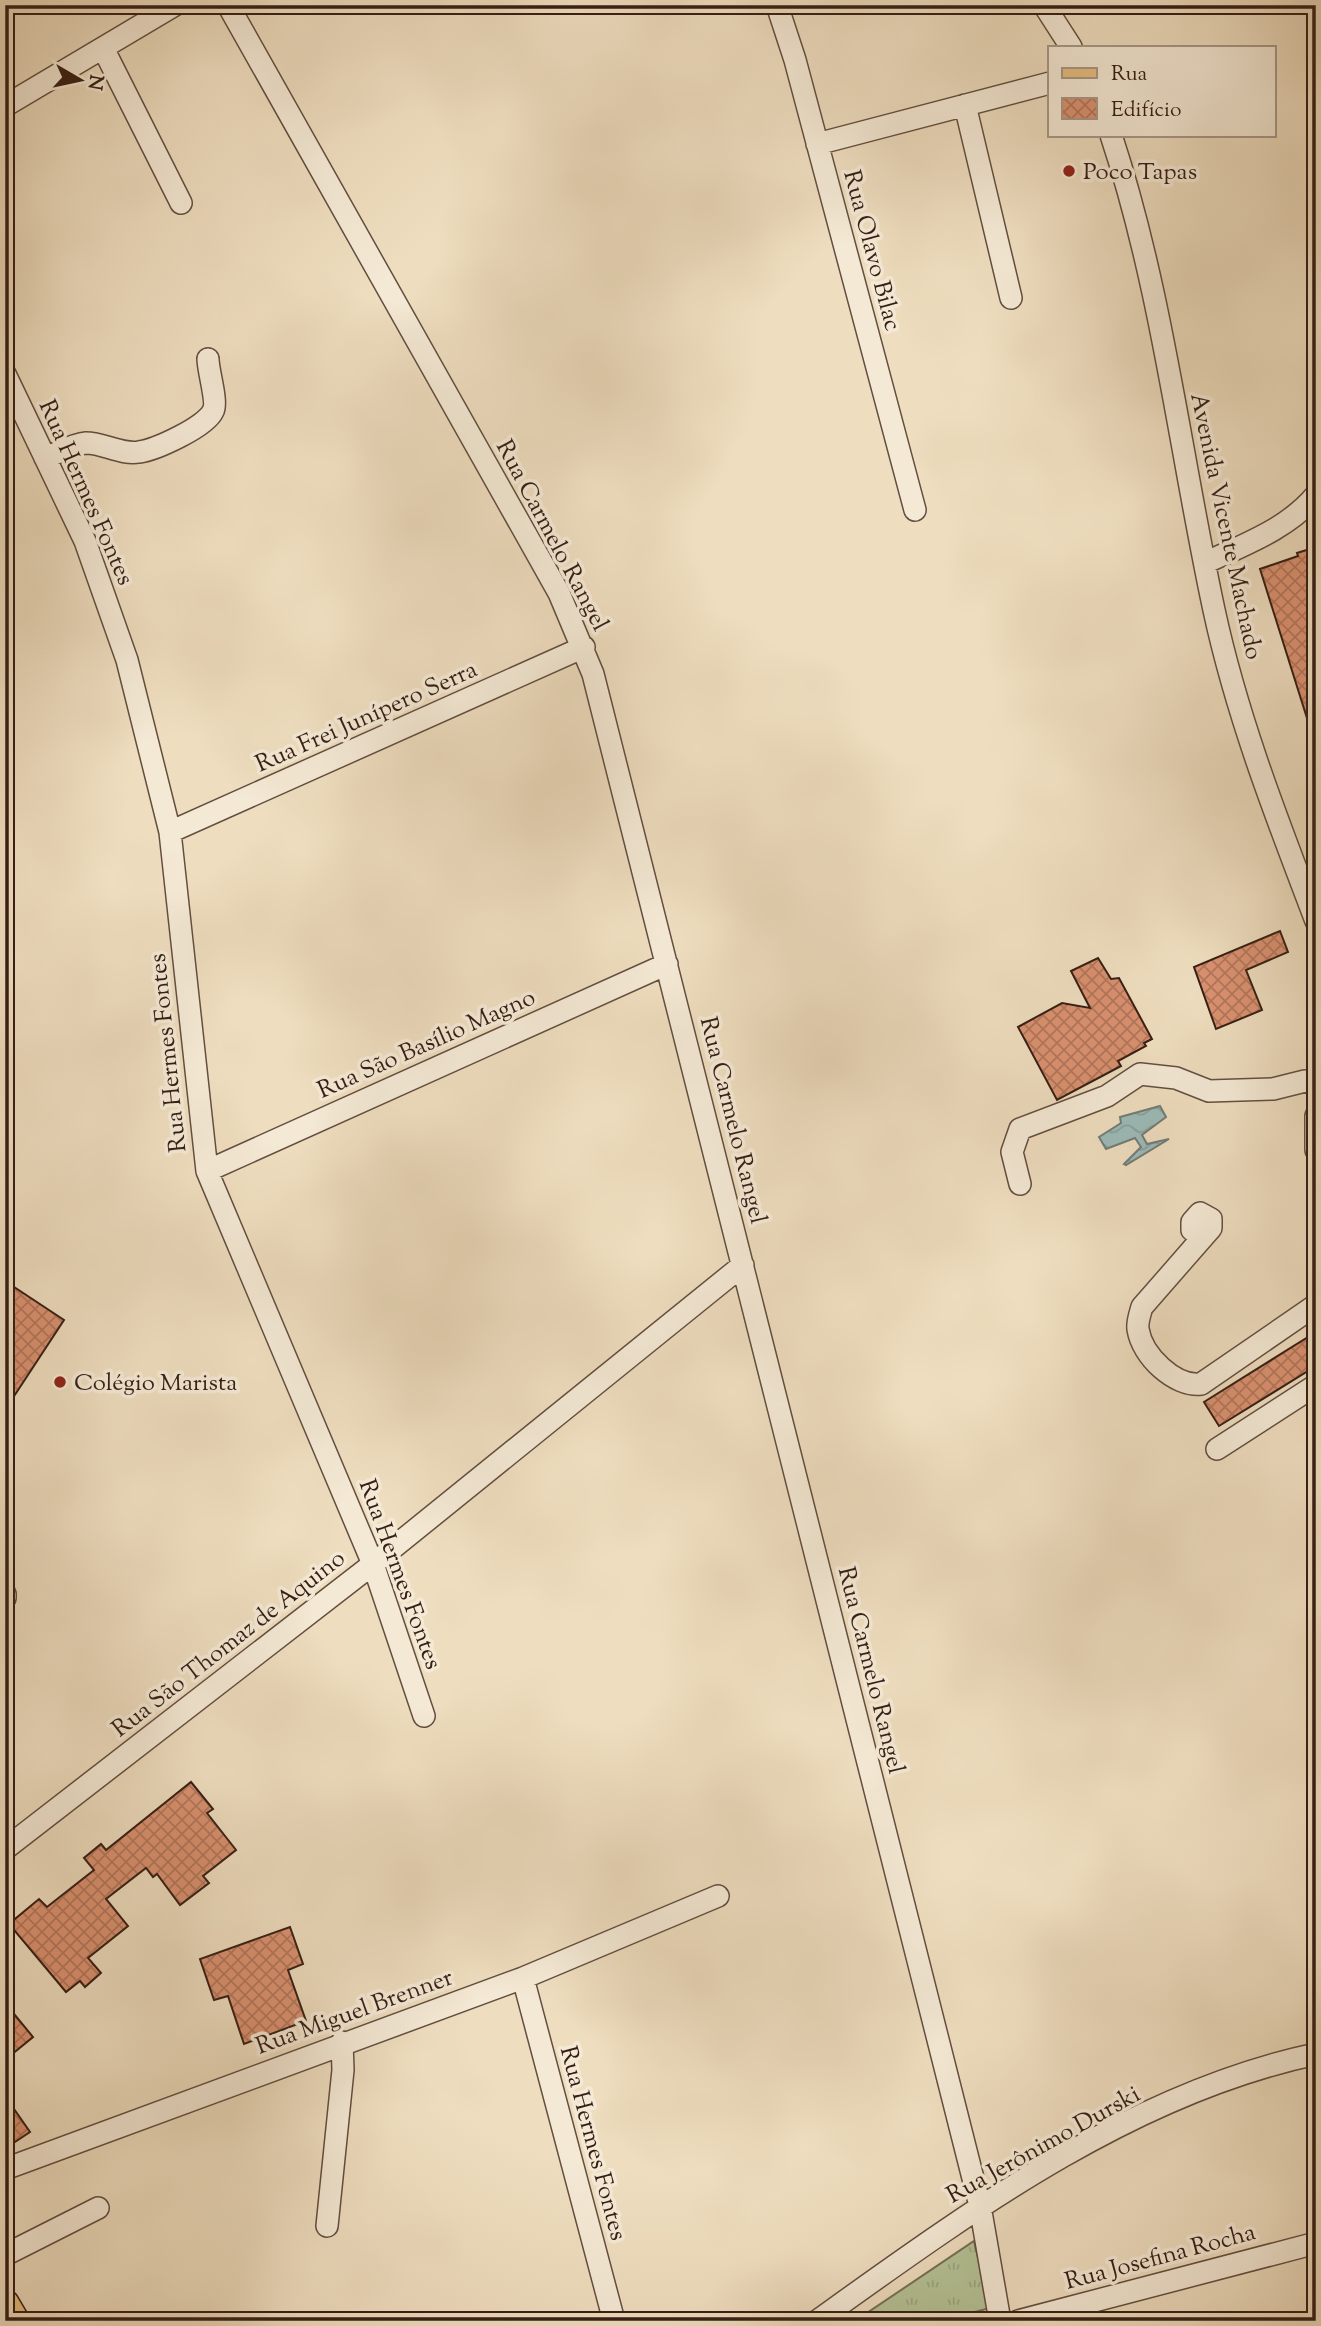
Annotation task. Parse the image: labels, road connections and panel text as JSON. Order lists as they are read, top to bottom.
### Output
{
  "streets": {
    "street": [
      "Rua Olavo Bilac",
      "Rua Hermes Fontes",
      "Avenida Vicente Machado",
      "Rua Carmelo Rangel",
      "Rua Frei Junípero Serra",
      "Rua São Basílio Magno",
      "Rua São Thomaz de Aquino",
      "Rua Miguel Brenner",
      "Rua Jerônimo Durski",
      "Rua Josefina Rocha"
    ]
  },
  "crossings": [
    ["Rua Hermes Fontes", "Rua Frei Junípero Serra"],
    ["Rua Hermes Fontes", "Rua São Basílio Magno"],
    ["Rua Hermes Fontes", "Rua São Thomaz de Aquino"],
    ["Rua Hermes Fontes", "Rua Miguel Brenner"],
    ["Rua Carmelo Rangel", "Rua Frei Junípero Serra"],
    ["Rua Carmelo Rangel", "Rua São Basílio Magno"],
    ["Rua Carmelo Rangel", "Rua São Thomaz de Aquino"],
    ["Rua Carmelo Rangel", "Rua Jerônimo Durski"]
  ],
  "places": ["Poco Tapas", "Colégio Marista"],
  "legend": ["Rua", "Edifício"],
  "north": "right"
}
